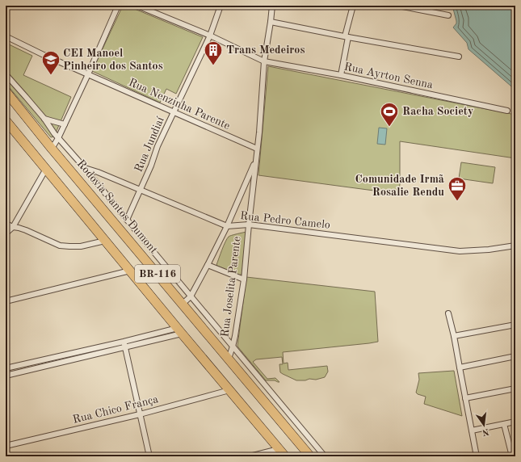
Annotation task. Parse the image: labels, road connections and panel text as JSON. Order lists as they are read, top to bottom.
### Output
{
  "streets": {
    "highway": ["Rodovia Santos Dumont", "BR-116"],
    "street": [
      "Rua Ayrton Senna",
      "Rua Nenzinha Parente",
      "Rua Jundiaí",
      "Rua Pedro Camelo",
      "Rua Joselita Parente",
      "Rua Chico França"
    ]
  },
  "crossings": [
    ["Rua Ayrton Senna", "Rua Jundiaí"],
    ["Rua Ayrton Senna", "Rua Joselita Parente"],
    ["Rua Nenzinha Parente", "Rua Jundiaí"],
    ["Rua Nenzinha Parente", "Rua Joselita Parente"],
    ["Rua Jundiaí", "Rua Pedro Camelo"],
    ["Rodovia Santos Dumont", "Rua Joselita Parente"],
    ["Rua Pedro Camelo", "Rua Joselita Parente"],
    ["BR-116", "Rua Chico França"]
  ],
  "places": {
    "building": ["Trans Medeiros"],
    "school or university": ["CEI Manoel Pinheiro dos Santos"],
    "sports": ["Racha Society"],
    "office": ["Comunidade Irmã Rosalie Rendu"]
  },
  "north": "bottom"
}
